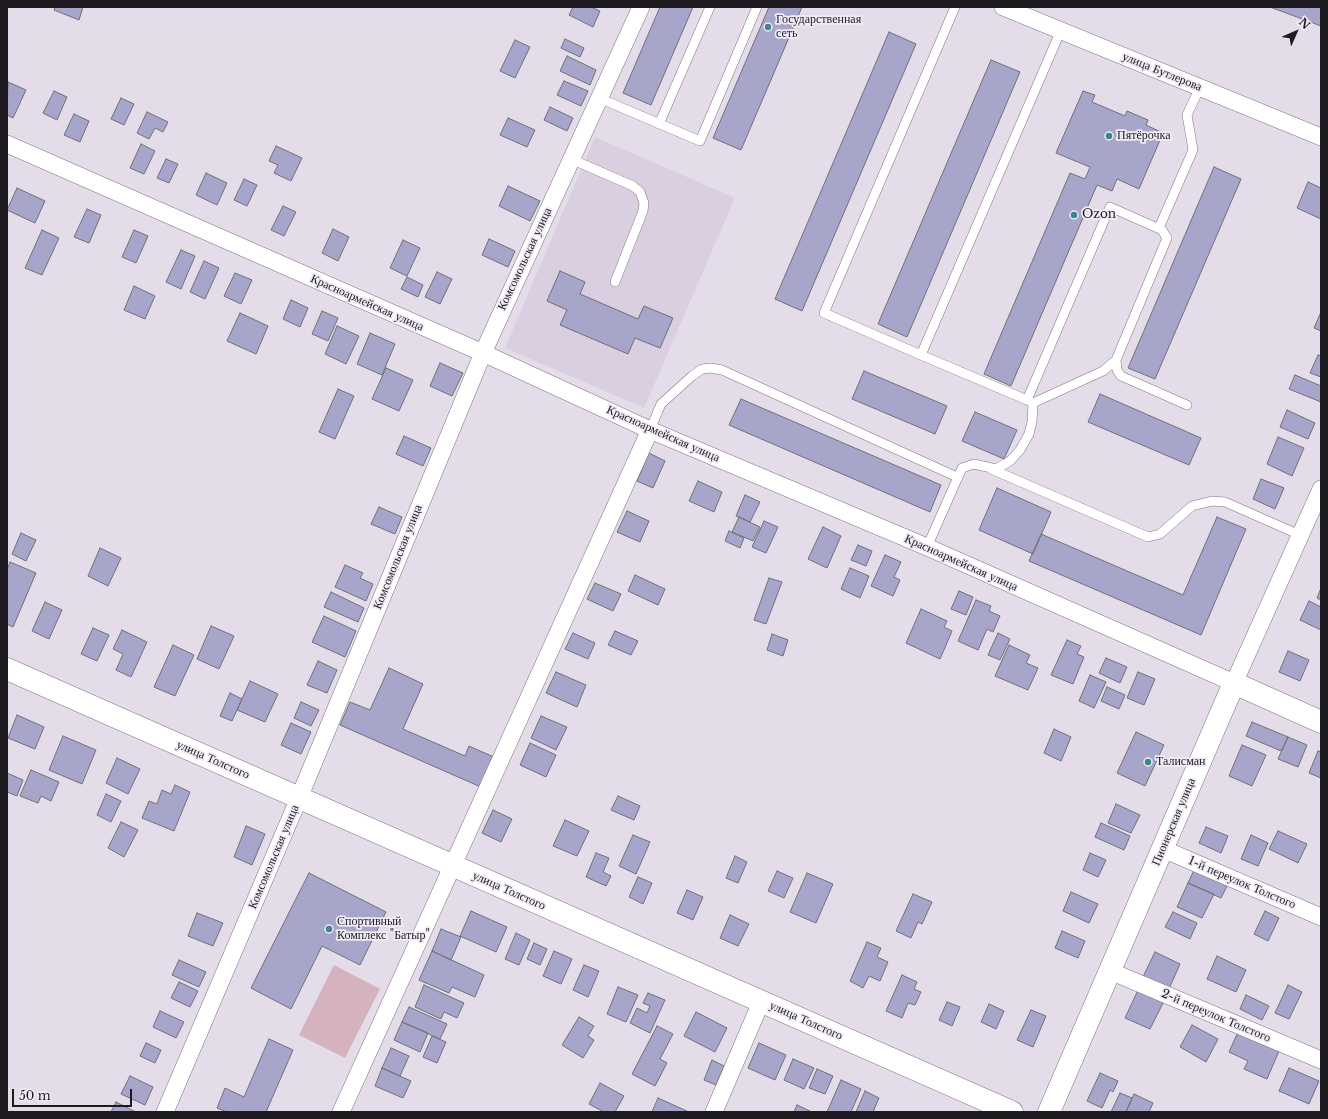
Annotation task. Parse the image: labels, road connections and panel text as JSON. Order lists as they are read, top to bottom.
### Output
{
  "streets": {
    "street": [
      "улица Бутлерова",
      "Комсомольская улица",
      "Красноармейская улица",
      "улица Толстого",
      "Пионерская улица",
      "1-й переулок Толстого",
      "2-й переулок Толстого"
    ]
  },
  "crossings": [
    ["Комсомольская улица", "Красноармейская улица"],
    ["Комсомольская улица", "улица Толстого"],
    ["Красноармейская улица", "Пионерская улица"],
    ["Пионерская улица", "1-й переулок Толстого"],
    ["Пионерская улица", "2-й переулок Толстого"]
  ],
  "places": [
    "Государственная сеть",
    "Пятёрочка",
    "Ozon",
    "Талисман",
    "Спортивный Комплекс \"Батыр\""
  ],
  "scale_bar": "50 m",
  "north": "top right"
}
